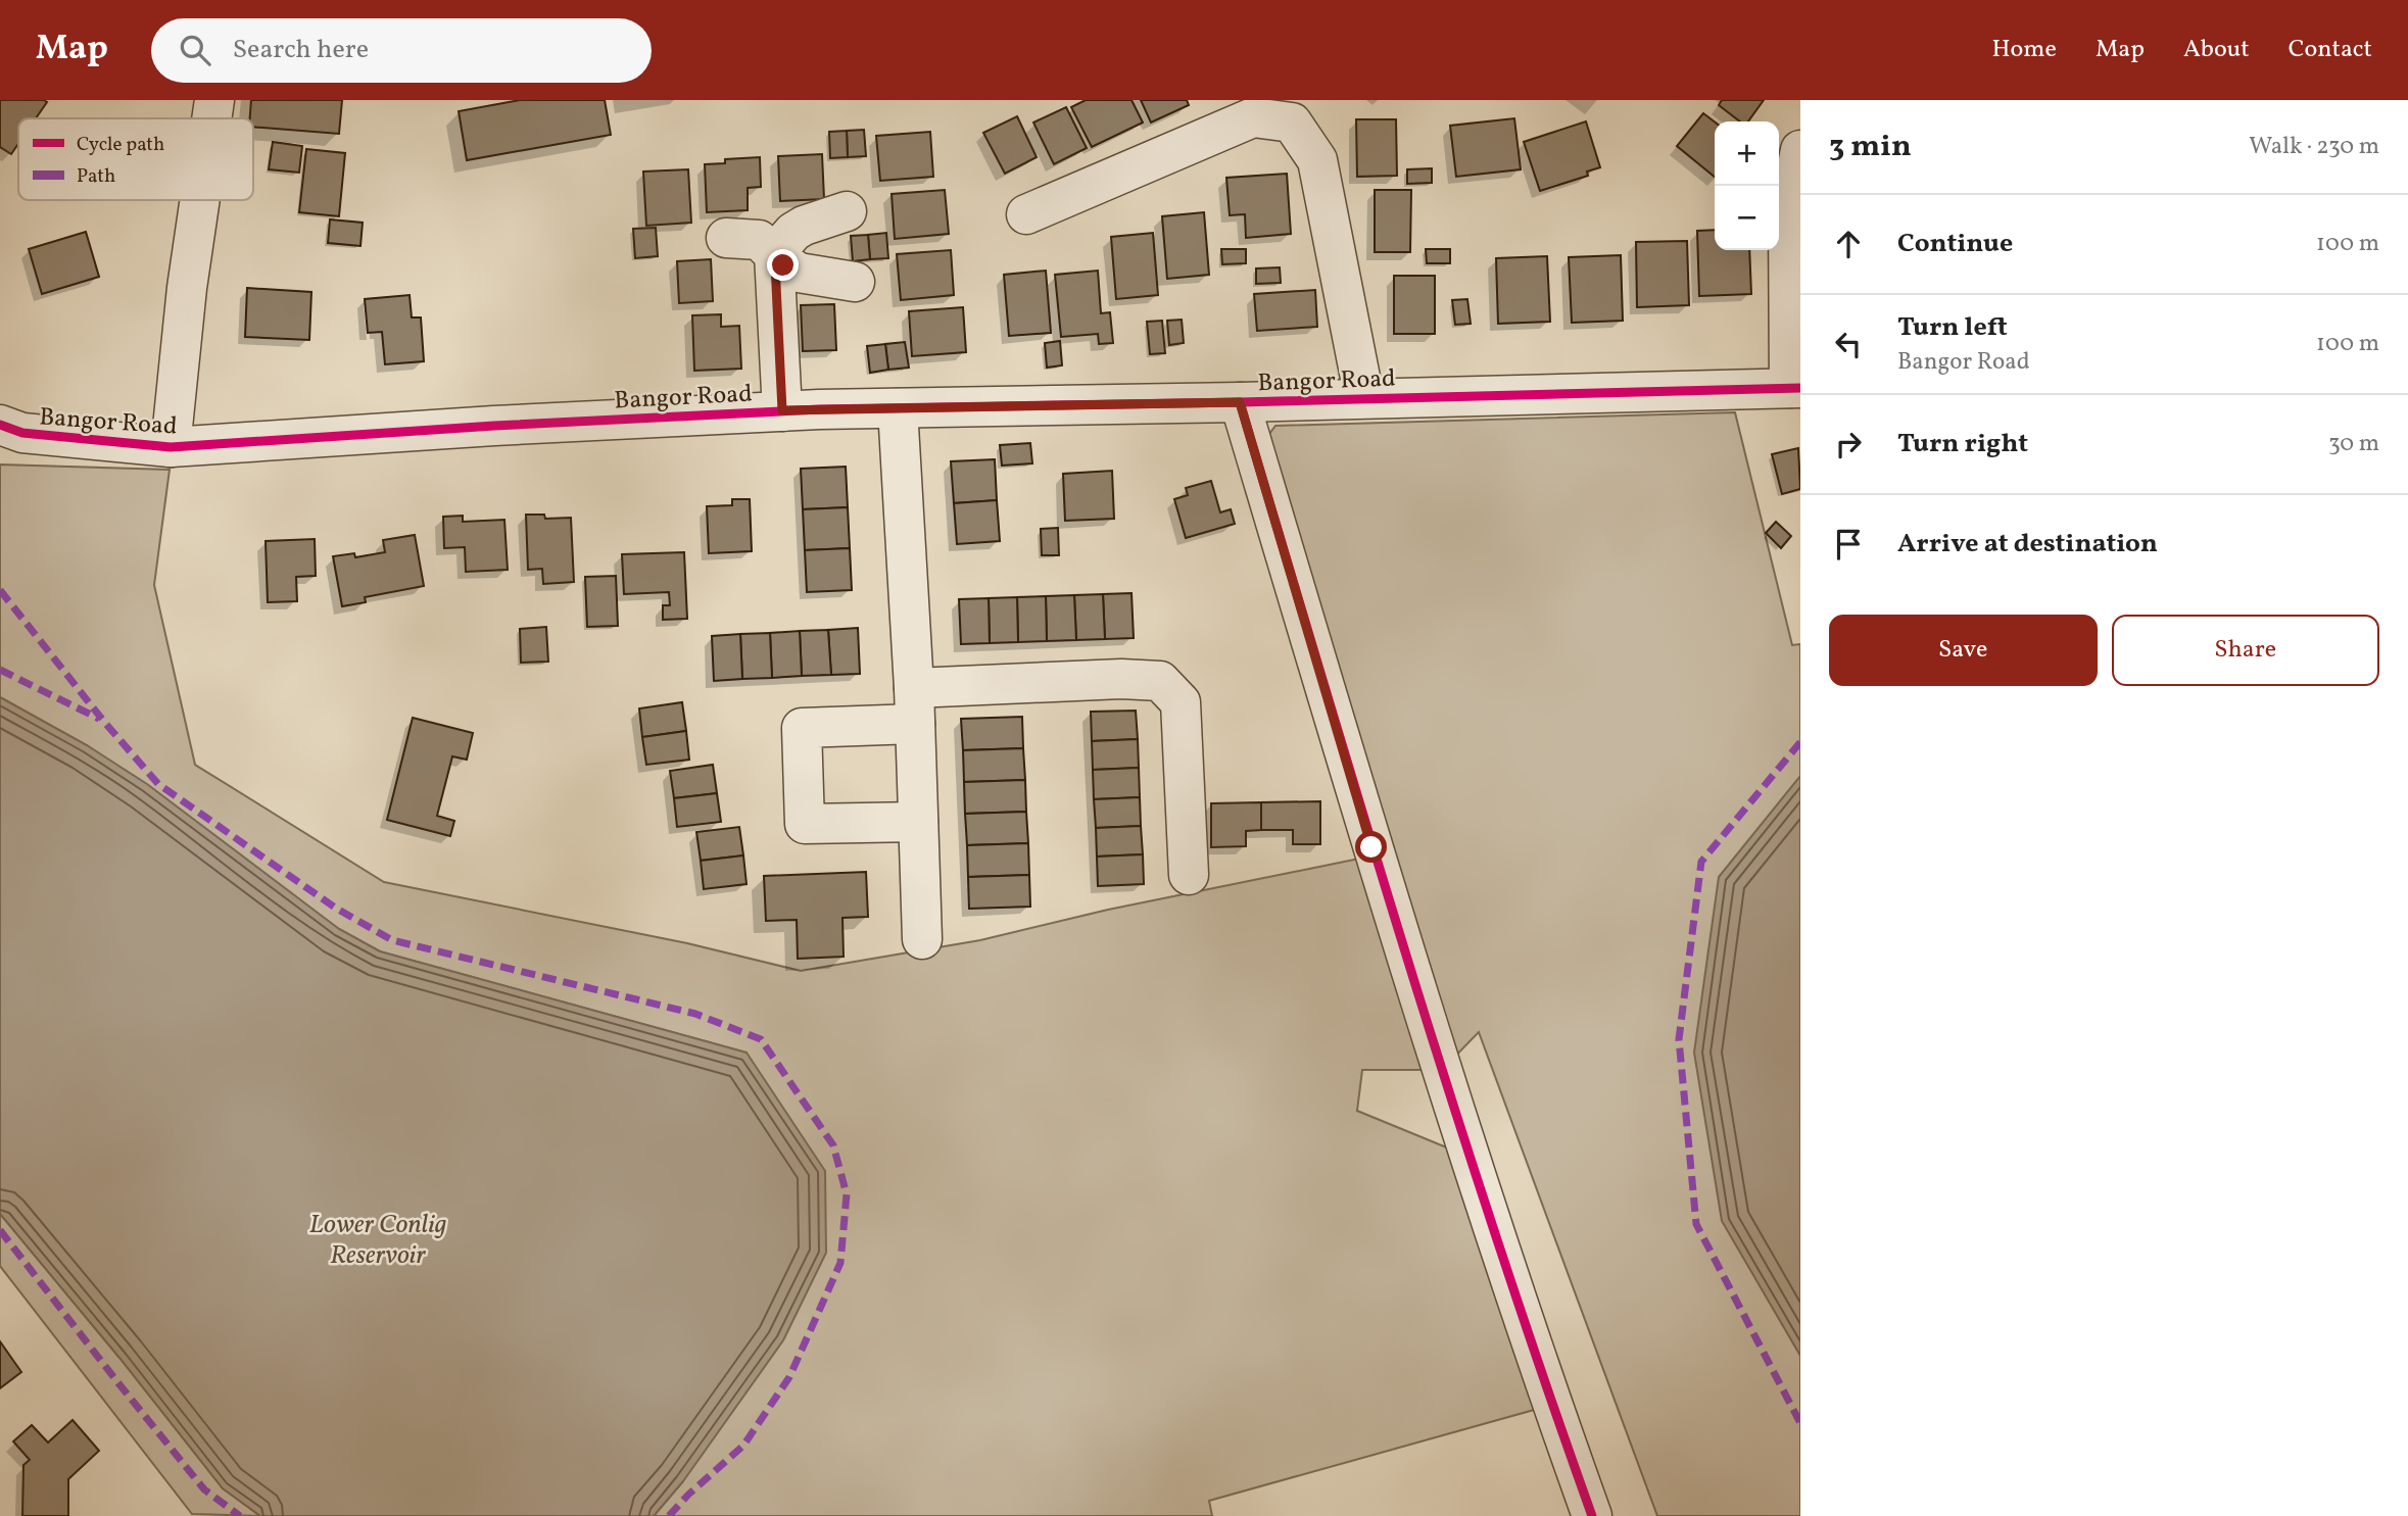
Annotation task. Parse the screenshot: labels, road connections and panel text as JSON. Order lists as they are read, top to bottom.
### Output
{
  "streets": {
    "street": ["Bangor Road"]
  },
  "water": ["Lower Conlig Reservoir"],
  "legend": ["Cycle path", "Path"],
  "page": {
    "header": "Map",
    "search": "Search here",
    "nav": [
      "Home",
      "Map",
      "About",
      "Contact"
    ],
    "heading": ["3 min", "Walk · 230 m"],
    "map_buttons": ["+", "−"],
    "list": [
      ["Continue", "100 m"],
      ["Turn left", "Bangor Road", "100 m"],
      ["Turn right", "30 m"],
      "Arrive at destination"
    ],
    "buttons": ["Save", "Share"]
  }
}
